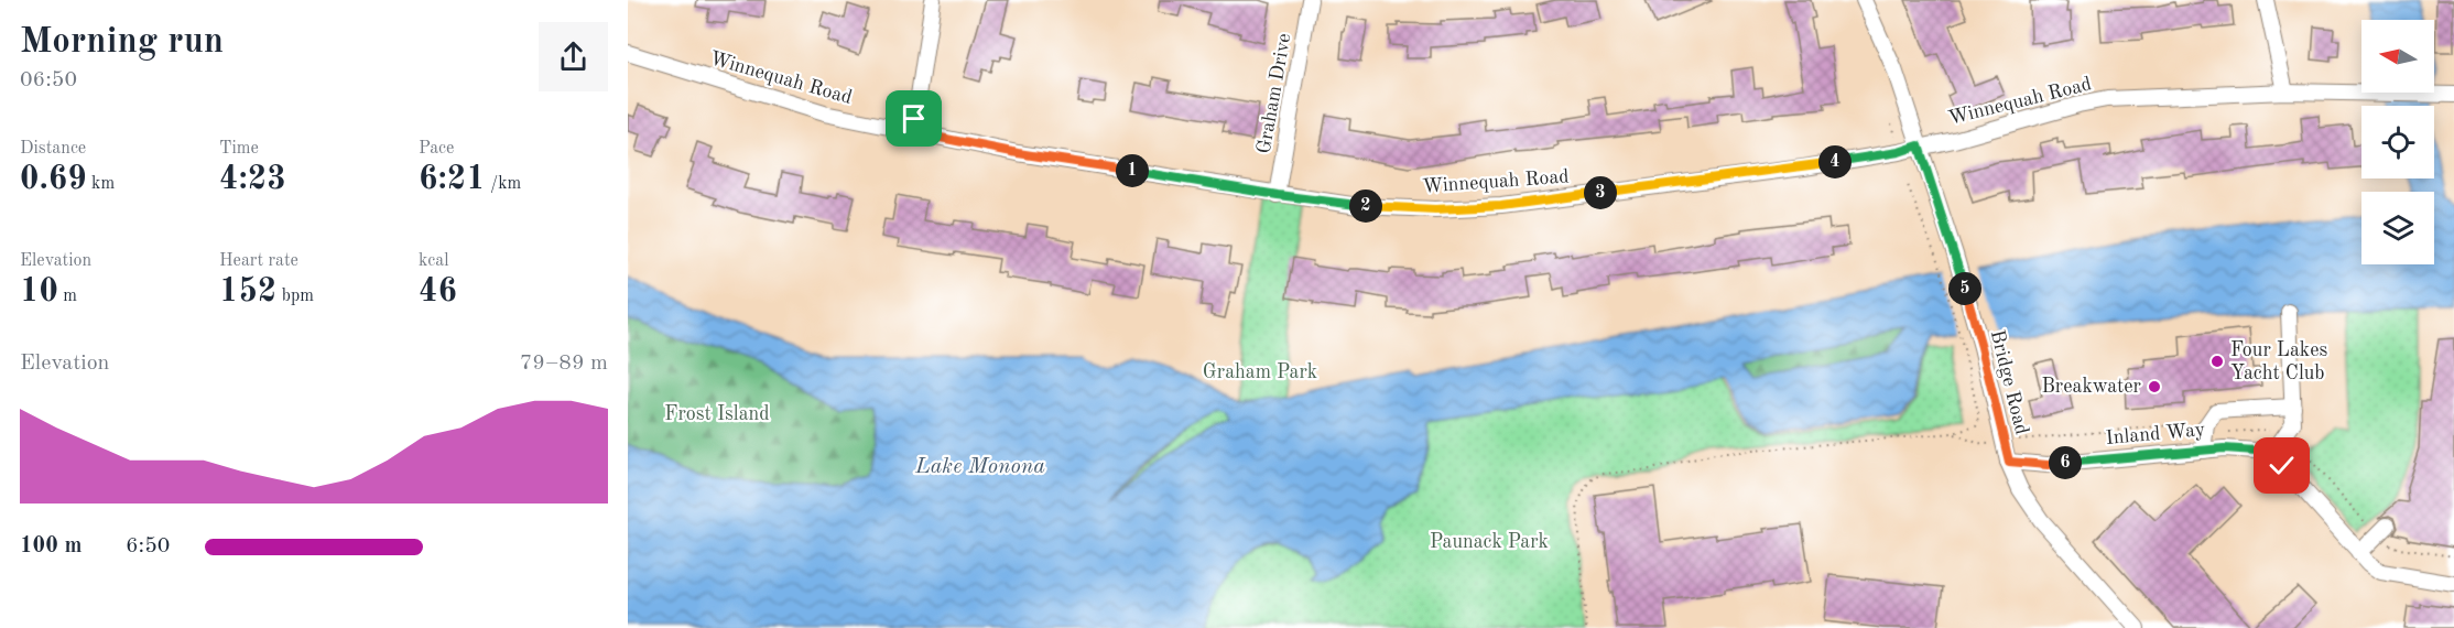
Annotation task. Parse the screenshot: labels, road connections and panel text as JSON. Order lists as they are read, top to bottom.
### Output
{
  "streets": {
    "street": [
      "Winnequah Road",
      "Graham Drive",
      "Bridge Road",
      "Inland Way"
    ]
  },
  "crossings": [
    ["Winnequah Road", "Graham Drive"],
    ["Winnequah Road", "Bridge Road"],
    ["Bridge Road", "Inland Way"]
  ],
  "water": ["Lake Monona"],
  "parks": ["Graham Park", "Frost Island", "Paunack Park"],
  "places": ["Four Lakes Yacht Club", "Breakwater"],
  "north": "left",
  "page": {
    "heading": ["Morning run", "06:50"],
    "stats": [
      ["Distance", "0.69 km"],
      ["Time", "4:23"],
      ["Pace", "6:21 /km"],
      ["Elevation", "10 m"],
      ["Heart rate", "152 bpm"],
      ["kcal", "46"]
    ],
    "pins": [
      "4",
      "1",
      "3",
      "2",
      "5",
      "6"
    ],
    "chart": ["Elevation", "79–89 m"],
    "list": [
      {
        "name": "100 m",
        "note": "6:50"
      }
    ]
  }
}
